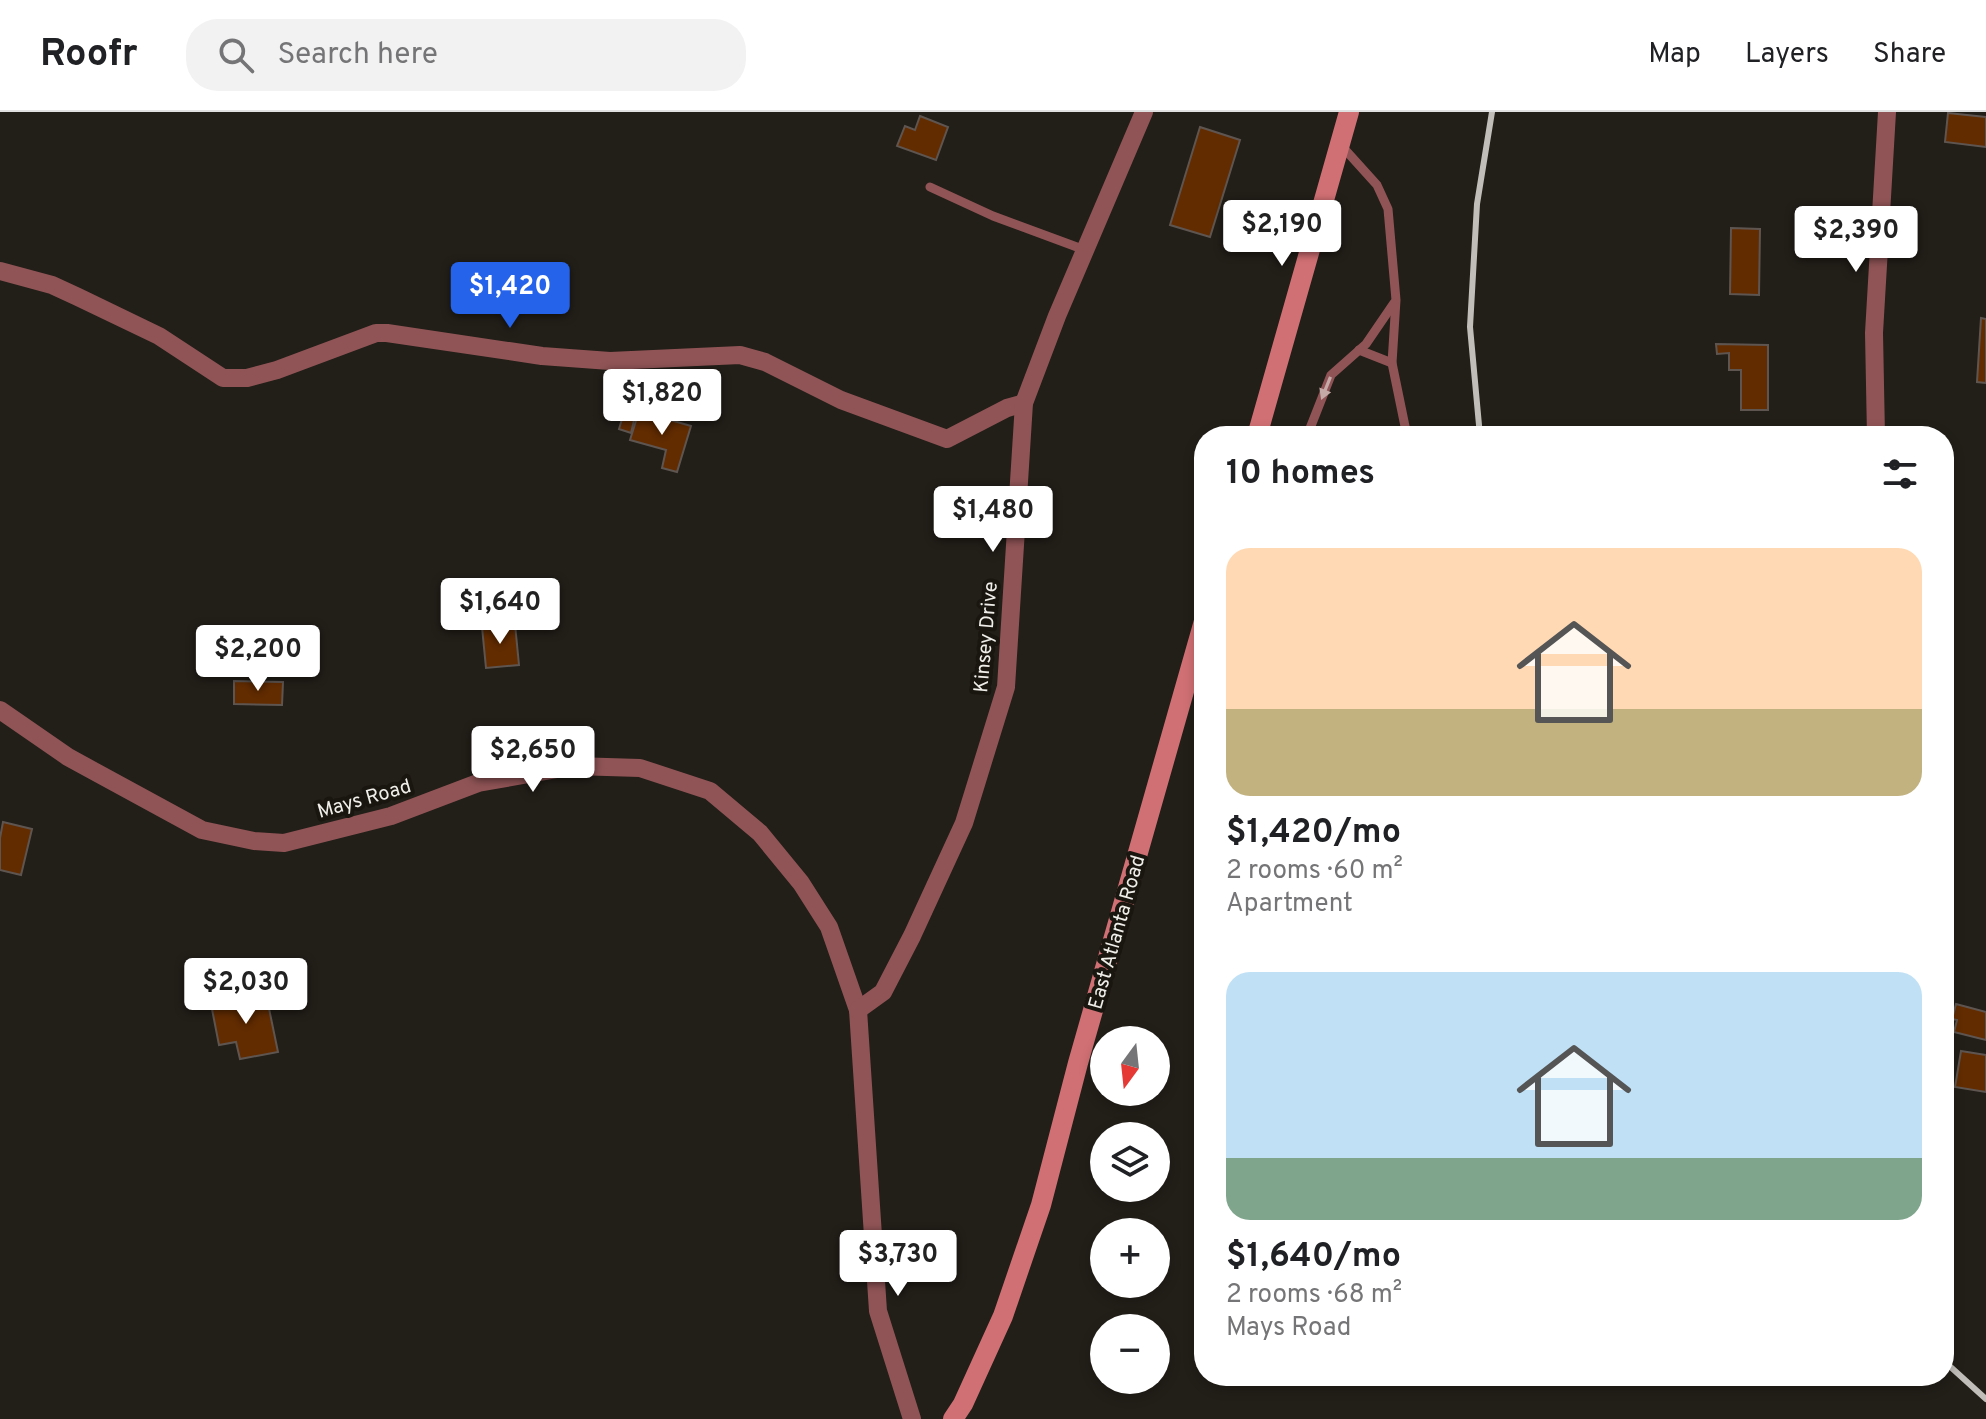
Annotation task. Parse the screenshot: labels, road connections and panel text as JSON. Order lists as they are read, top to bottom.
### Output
{
  "streets": {
    "street": ["Kinsey Drive", "Mays Road", "East Atlanta Road"]
  },
  "crossings": [
    ["Kinsey Drive", "Mays Road"]
  ],
  "north": "bottom",
  "page": {
    "header": "Roofr",
    "search": "Search here",
    "nav": ["Map", "Layers", "Share"],
    "price": [
      "$2,190",
      "$2,390",
      "$1,420",
      "$1,820",
      "$1,480",
      "$1,640",
      "$2,200",
      "$2,650",
      "$2,030",
      "$3,730"
    ],
    "heading": "10 homes",
    "list": [
      {
        "name": "$1,420/mo",
        "note": "2 rooms · 60 m² · Apartment"
      },
      {
        "name": "$1,640/mo",
        "note": "2 rooms · 68 m² · Mays Road"
      }
    ],
    "map_buttons": ["+", "−"]
  }
}
